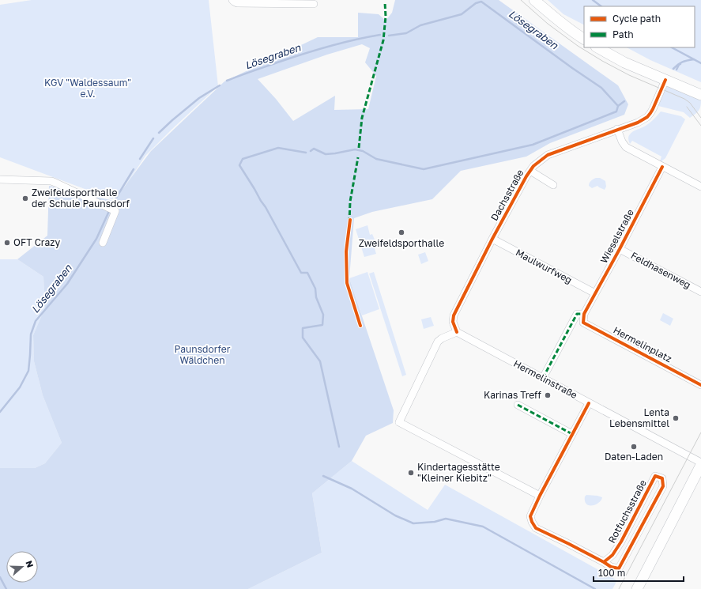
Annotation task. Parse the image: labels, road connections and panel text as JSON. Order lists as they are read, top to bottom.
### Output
{
  "streets": {
    "street": [
      "Dachsstraße",
      "Wieselstraße",
      "Maulwurfweg",
      "Feldhasenweg",
      "Hermelinplatz",
      "Hermelinstraße",
      "Rotfuchsstraße"
    ]
  },
  "crossings": [
    ["Dachsstraße", "Maulwurfweg"],
    ["Dachsstraße", "Hermelinstraße"],
    ["Wieselstraße", "Maulwurfweg"],
    ["Wieselstraße", "Feldhasenweg"],
    ["Wieselstraße", "Hermelinplatz"],
    ["Hermelinstraße", "Rotfuchsstraße"]
  ],
  "water": ["Lösegraben"],
  "parks": ["KGV \"Waldessaum\" e.V.", "Paunsdorfer Wäldchen"],
  "places": [
    "Zweifeldsporthalle der Schule Paunsdorf",
    "Zweifeldsporthalle",
    "OFT Crazy",
    "Karinas Treff",
    "Lenta Lebensmittel",
    "Daten-Laden",
    "Kindertagesstätte \"Kleiner Kiebitz\""
  ],
  "legend": ["Cycle path", "Path"],
  "scale_bar": "100 m",
  "north": "right"
}
